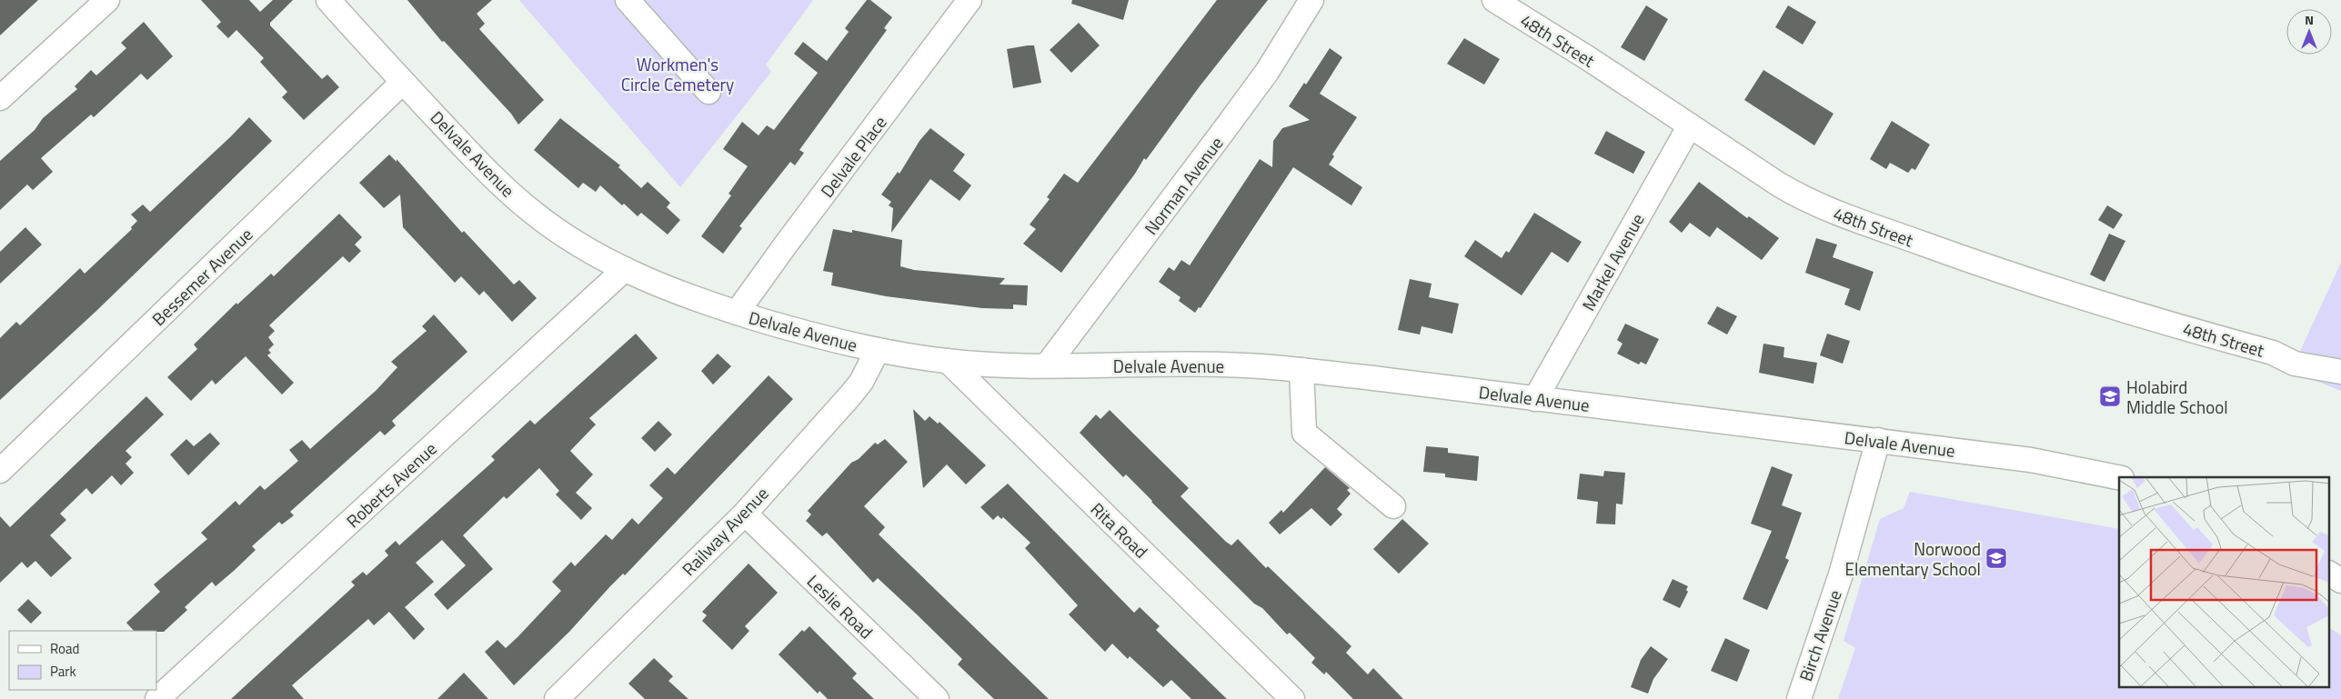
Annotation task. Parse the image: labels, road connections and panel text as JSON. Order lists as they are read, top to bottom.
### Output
{
  "streets": {
    "street": [
      "48th Street",
      "Delvale Avenue",
      "Delvale Place",
      "Norman Avenue",
      "Markel Avenue",
      "Bessemer Avenue",
      "Roberts Avenue",
      "Rita Road",
      "Railway Avenue",
      "Leslie Road",
      "Birch Avenue"
    ]
  },
  "crossings": [
    ["48th Street", "Markel Avenue"],
    ["Delvale Avenue", "Delvale Place"],
    ["Delvale Avenue", "Norman Avenue"],
    ["Delvale Avenue", "Markel Avenue"],
    ["Delvale Avenue", "Bessemer Avenue"],
    ["Delvale Avenue", "Roberts Avenue"],
    ["Delvale Avenue", "Rita Road"],
    ["Delvale Avenue", "Railway Avenue"],
    ["Delvale Avenue", "Birch Avenue"],
    ["Railway Avenue", "Leslie Road"]
  ],
  "parks": ["Workmen's Circle Cemetery"],
  "places": {
    "school or university": ["Holabird Middle School", "Norwood Elementary School"]
  },
  "legend": ["Road", "Park"],
  "north": "top"
}
